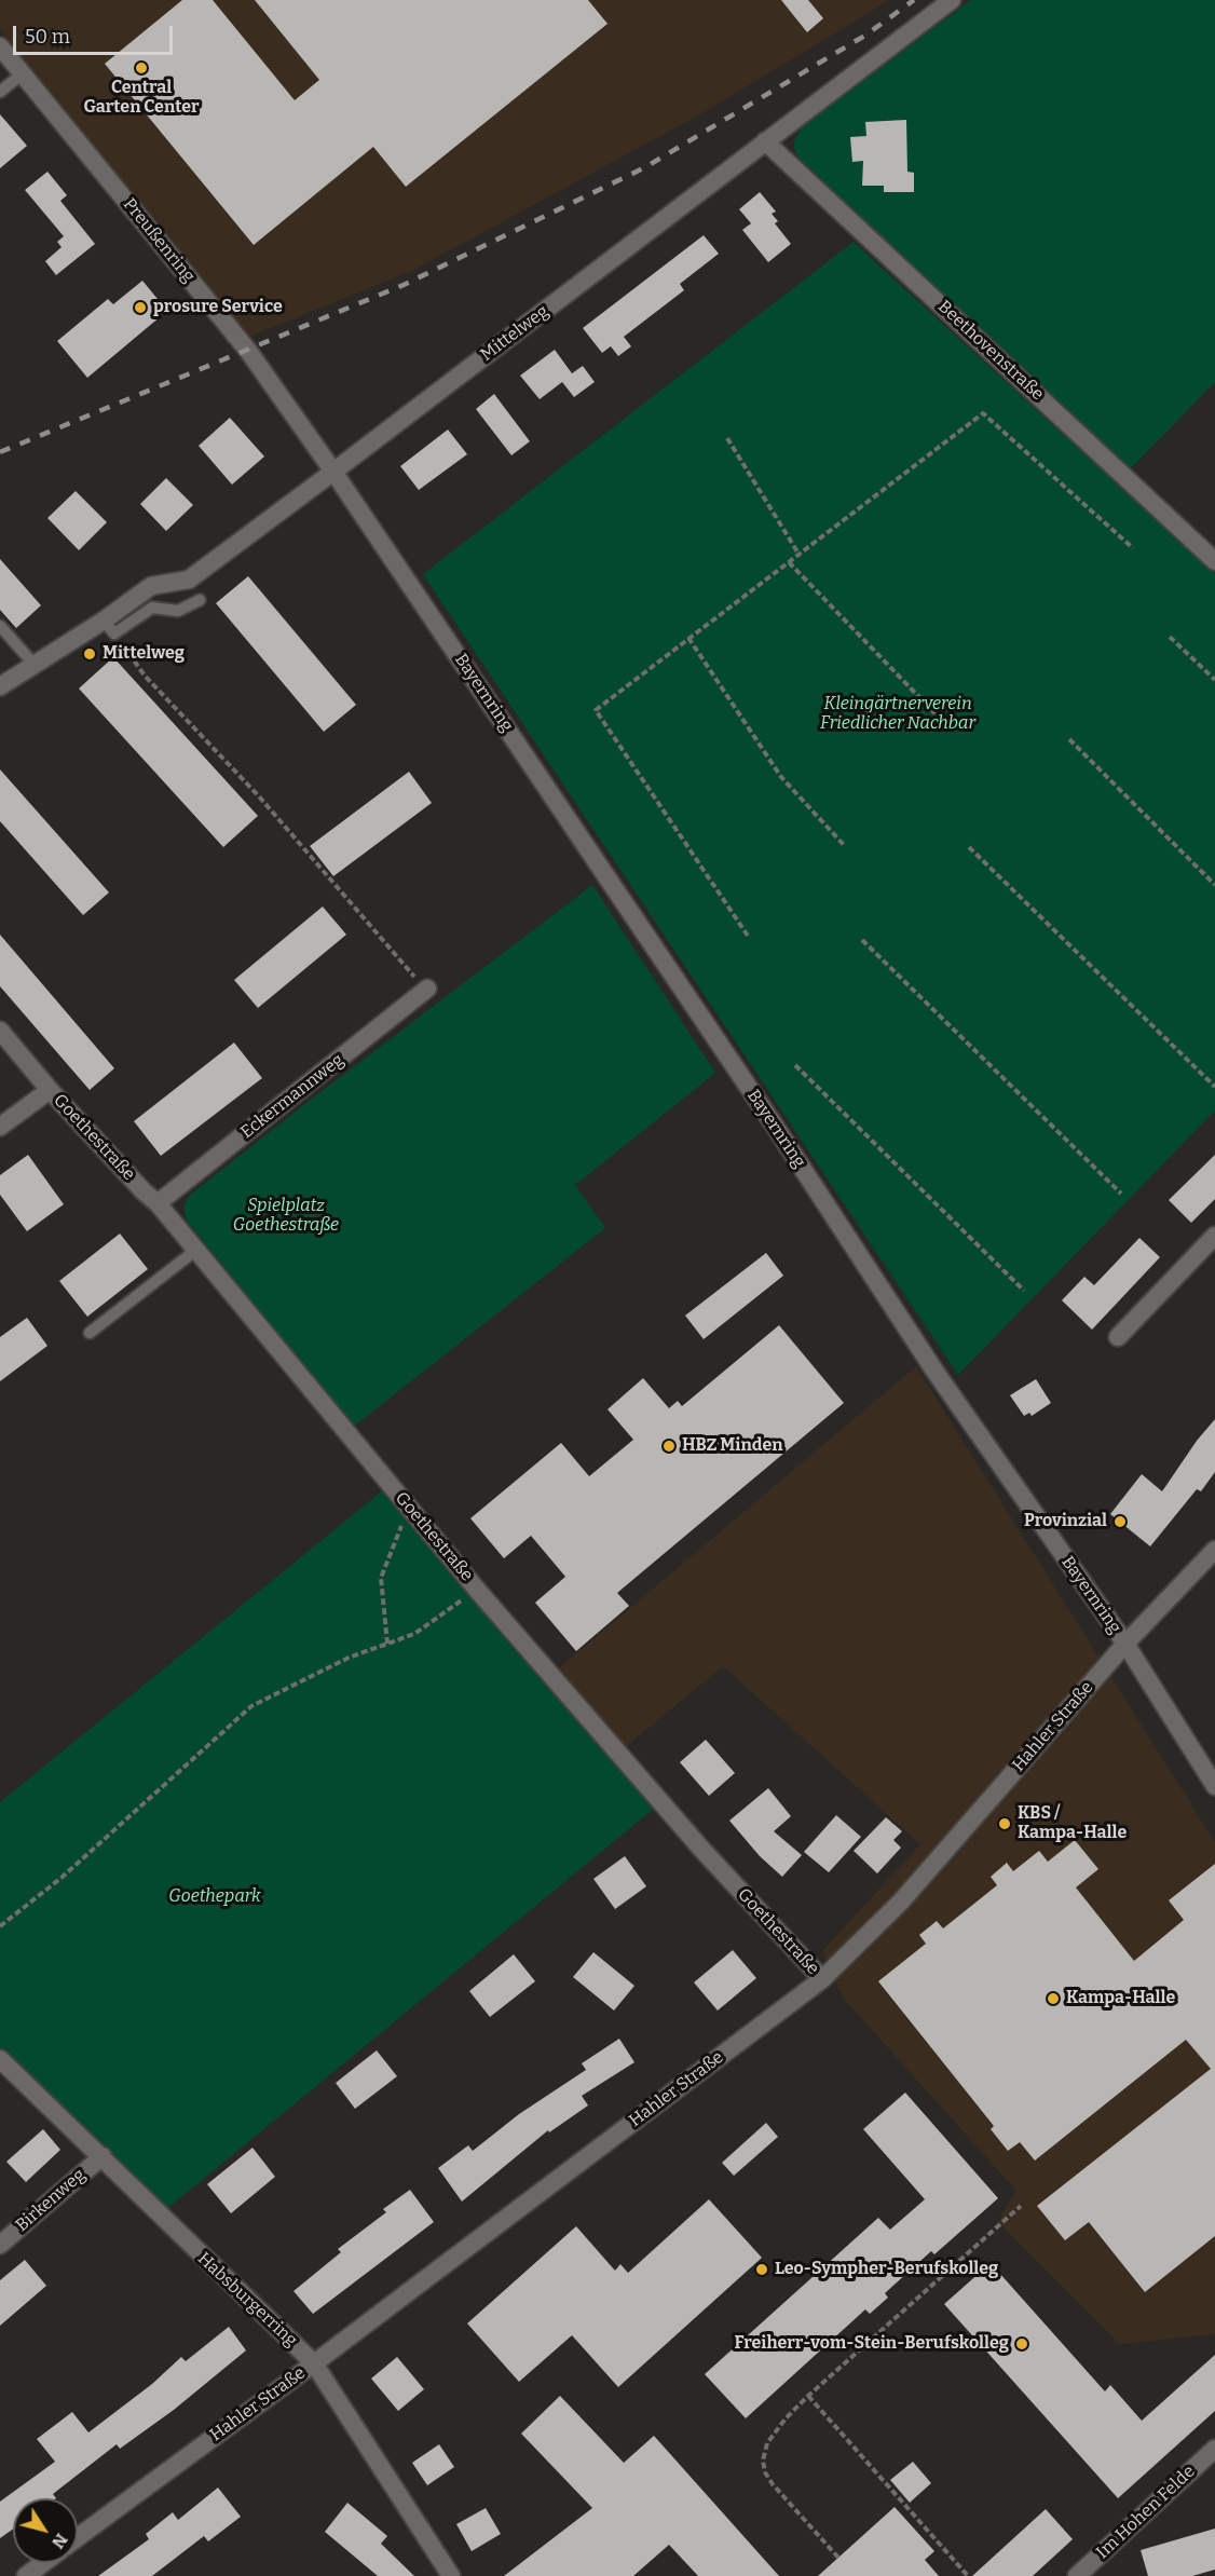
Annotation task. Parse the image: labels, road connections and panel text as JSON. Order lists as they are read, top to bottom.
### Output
{
  "streets": {
    "street": [
      "Preußenring",
      "Mittelweg",
      "Beethovenstraße",
      "Bayernring",
      "Eckermannweg",
      "Goethestraße",
      "Hahler Straße",
      "Birkenweg",
      "Habsburgerring",
      "Im Hohen Felde"
    ]
  },
  "crossings": [
    ["Preußenring", "Mittelweg"],
    ["Preußenring", "Bayernring"],
    ["Mittelweg", "Beethovenstraße"],
    ["Mittelweg", "Bayernring"],
    ["Bayernring", "Hahler Straße"],
    ["Eckermannweg", "Goethestraße"],
    ["Goethestraße", "Hahler Straße"],
    ["Hahler Straße", "Habsburgerring"],
    ["Birkenweg", "Habsburgerring"]
  ],
  "parks": ["Kleingärtnerverein Friedlicher Nachbar", "Spielplatz Goethestraße", "Goethepark"],
  "places": [
    "Central Garten Center",
    "prosure Service",
    "Mittelweg",
    "HBZ Minden",
    "Provinzial",
    "KBS / Kampa-Halle",
    "Kampa-Halle",
    "Leo-Sympher-Berufskolleg",
    "Freiherr-vom-Stein-Berufskolleg"
  ],
  "scale_bar": "50 m",
  "north": "bottom right"
}
